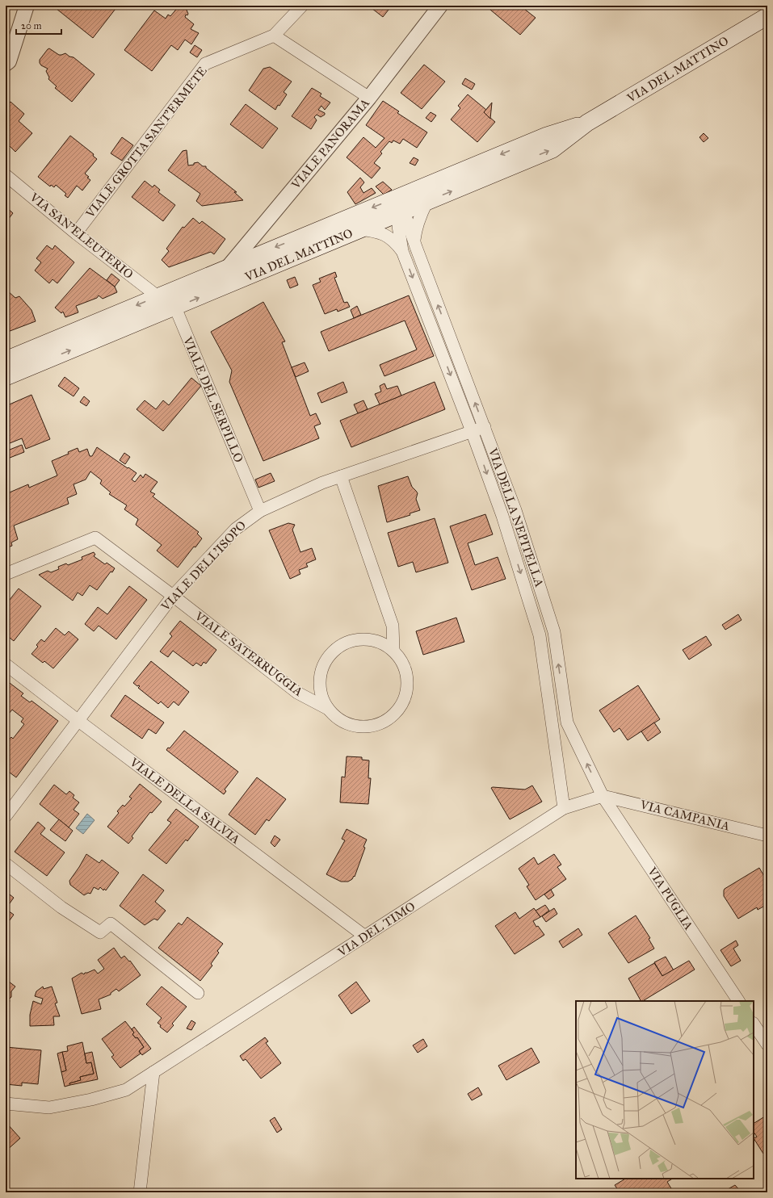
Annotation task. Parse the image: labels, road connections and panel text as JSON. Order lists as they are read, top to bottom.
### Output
{
  "streets": {
    "main road": ["VIA DEL MATTINO"],
    "street": [
      "VIALE GROTTA SANT'ERMETE",
      "VIALE PANORAMA",
      "VIA SAN'ELEUTERIO",
      "VIALE DEL SERPILLO",
      "VIA DELLA NEPITELLA",
      "VIALE DELL'ISOPO",
      "VIALE SATERRUGGIA",
      "VIALE DELLA SALVIA",
      "VIA CAMPANIA",
      "VIA PUGLIA",
      "VIA DEL TIMO"
    ]
  },
  "crossings": [
    ["VIA DEL MATTINO", "VIALE PANORAMA"],
    ["VIA DEL MATTINO", "VIA SAN'ELEUTERIO"],
    ["VIA DEL MATTINO", "VIALE DEL SERPILLO"],
    ["VIA DEL MATTINO", "VIA DELLA NEPITELLA"],
    ["VIALE GROTTA SANT'ERMETE", "VIA SAN'ELEUTERIO"],
    ["VIALE DEL SERPILLO", "VIALE DELL'ISOPO"],
    ["VIA DELLA NEPITELLA", "VIALE DELL'ISOPO"],
    ["VIA DELLA NEPITELLA", "VIA CAMPANIA"],
    ["VIA DELLA NEPITELLA", "VIA PUGLIA"],
    ["VIA DELLA NEPITELLA", "VIA DEL TIMO"],
    ["VIALE DELL'ISOPO", "VIALE SATERRUGGIA"],
    ["VIALE DELL'ISOPO", "VIALE DELLA SALVIA"],
    ["VIALE DELLA SALVIA", "VIA DEL TIMO"],
    ["VIA CAMPANIA", "VIA PUGLIA"],
    ["VIA CAMPANIA", "VIA DEL TIMO"],
    ["VIA PUGLIA", "VIA DEL TIMO"]
  ],
  "scale_bar": "20 m"
}
